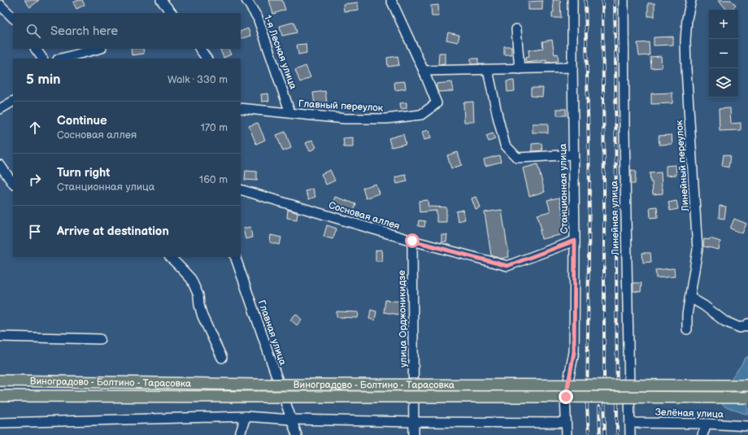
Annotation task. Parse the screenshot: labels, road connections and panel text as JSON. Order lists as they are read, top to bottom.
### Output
{
  "streets": {
    "main road": ["Виноградово - Болтино - Тарасовка"],
    "street": [
      "1-я Лесная улица",
      "Главный переулок",
      "Линейный переулок",
      "Станционная улица",
      "Сосновая аллея",
      "Линейная улица",
      "улица Орджоникидзе",
      "Главная улица",
      "Зелёная улица"
    ]
  },
  "crossings": [
    ["1-я Лесная улица", "Главный переулок"],
    ["Станционная улица", "Сосновая аллея"],
    ["Сосновая аллея", "улица Орджоникидзе"],
    ["Линейная улица", "Зелёная улица"]
  ],
  "page": {
    "map_buttons": ["+", "−"],
    "search": "Search here",
    "heading": ["5 min", "Walk · 330 m"],
    "list": [
      ["Continue", "Сосновая аллея", "170 m"],
      ["Turn right", "Станционная улица", "160 m"],
      "Arrive at destination"
    ]
  }
}
